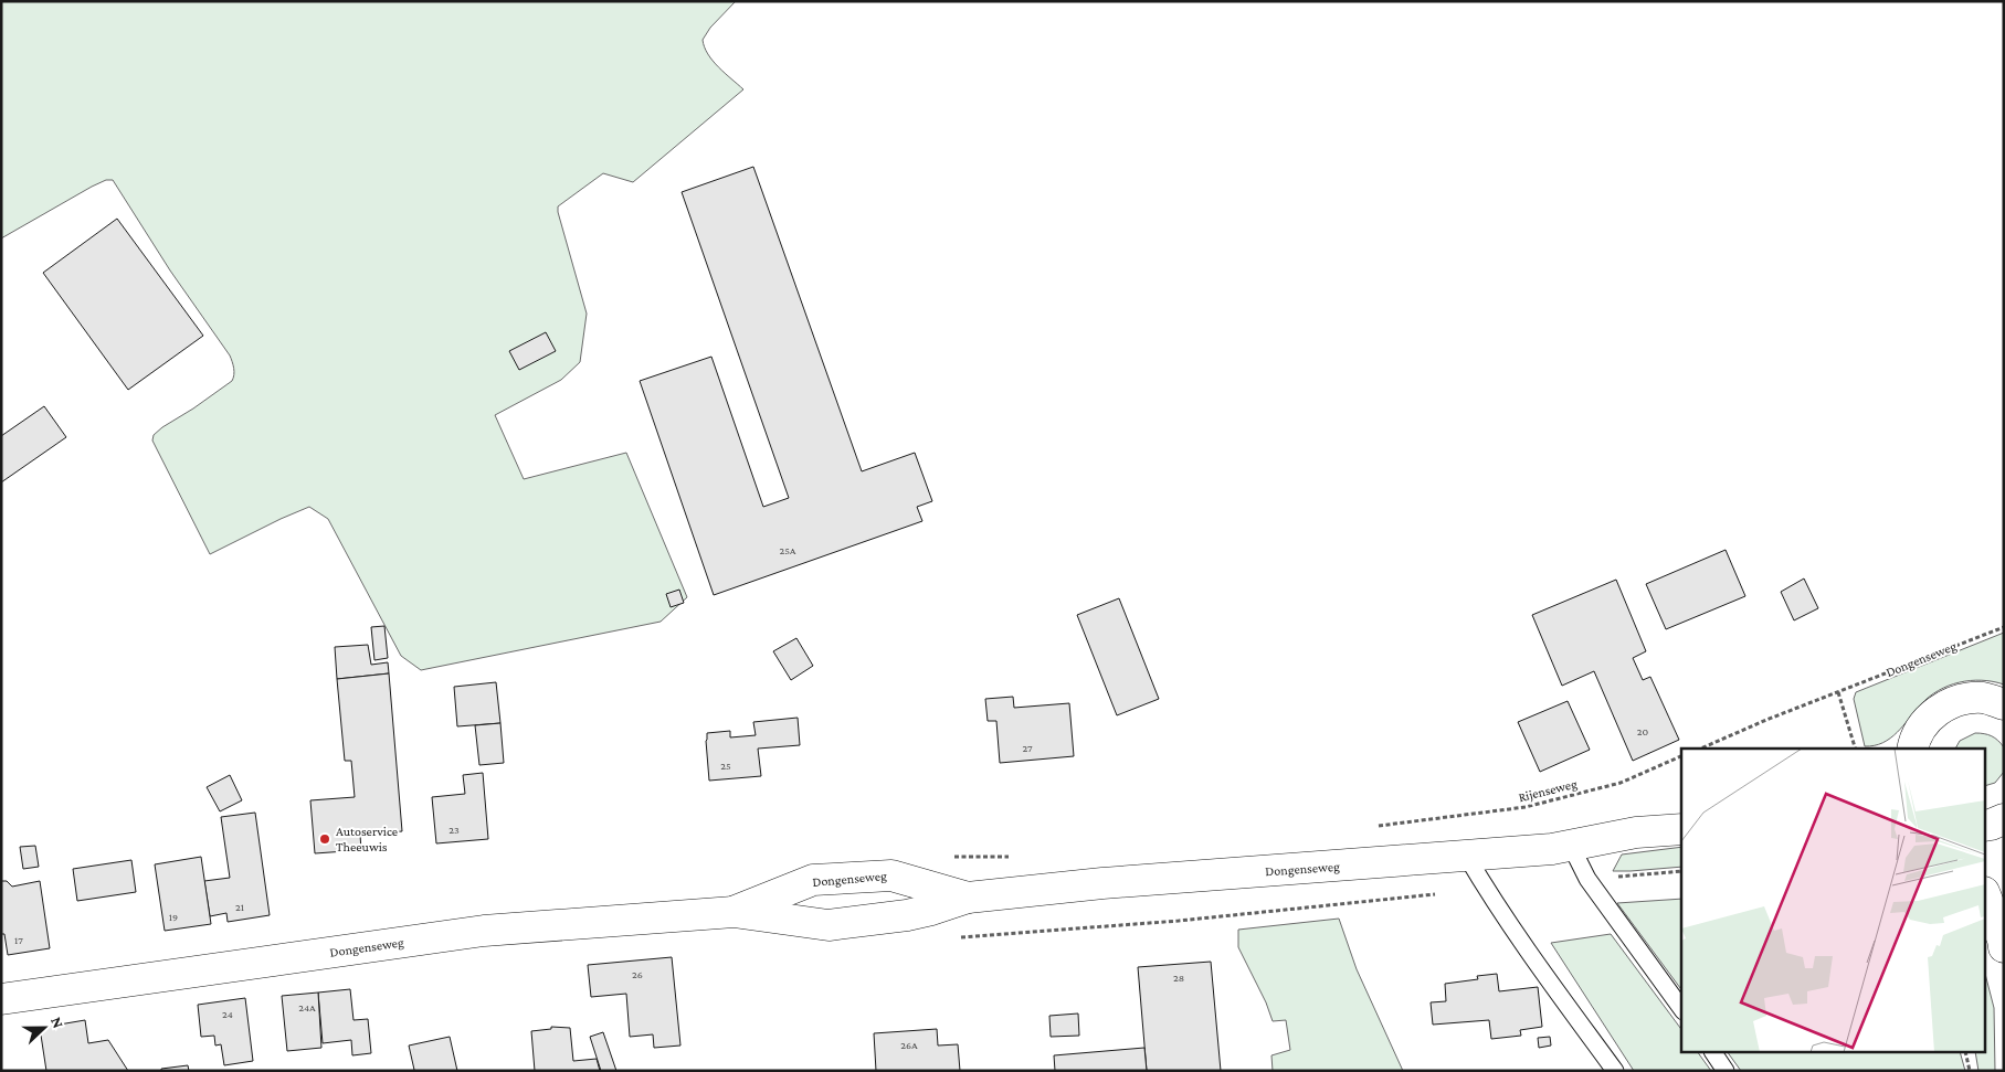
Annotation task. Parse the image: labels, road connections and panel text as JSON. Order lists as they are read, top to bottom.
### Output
{
  "streets": {
    "street": ["Dongenseweg"],
    "path": ["Rijenseweg"]
  },
  "places": ["Autoservice Theeuwis"],
  "house_numbers": [
    "25A",
    "20",
    "27",
    "25",
    "23",
    "21",
    "19",
    "17",
    "26",
    "28",
    "24A",
    "24",
    "26A"
  ],
  "north": "right"
}
